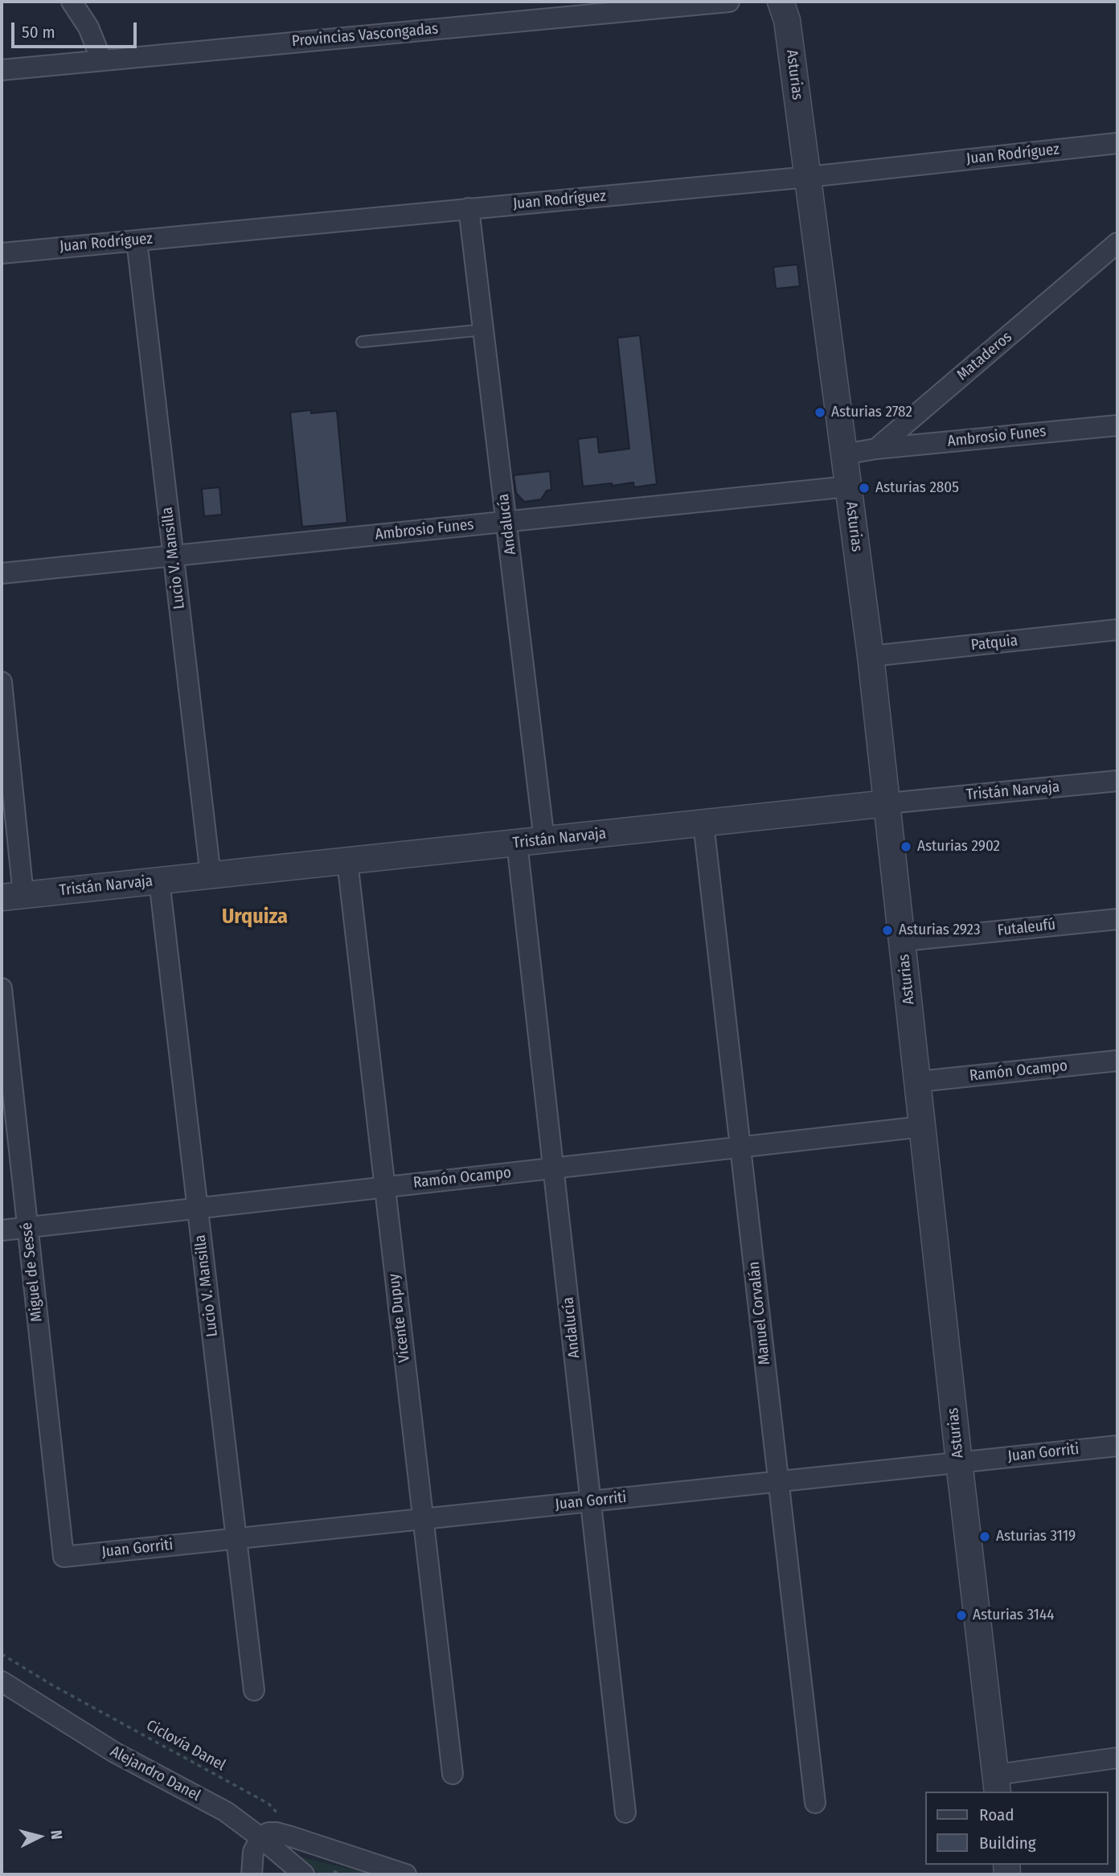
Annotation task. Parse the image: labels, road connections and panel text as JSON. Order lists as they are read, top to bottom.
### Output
{
  "streets": {
    "street": [
      "Provincias Vascongadas",
      "Asturias",
      "Juan Rodríguez",
      "Mataderos",
      "Ambrosio Funes",
      "Andalucía",
      "Lucio V. Mansilla",
      "Patquia",
      "Tristán Narvaja",
      "Futaleufú",
      "Ramón Ocampo",
      "Miguel de Sessé",
      "Manuel Corvalán",
      "Vicente Dupuy",
      "Juan Gorriti",
      "Alejandro Danel"
    ],
    "path": ["Ciclovía Danel"]
  },
  "crossings": [
    ["Asturias", "Juan Rodríguez"],
    ["Asturias", "Ambrosio Funes"],
    ["Asturias", "Patquia"],
    ["Asturias", "Tristán Narvaja"],
    ["Asturias", "Futaleufú"],
    ["Asturias", "Ramón Ocampo"],
    ["Asturias", "Juan Gorriti"],
    ["Juan Rodríguez", "Andalucía"],
    ["Juan Rodríguez", "Lucio V. Mansilla"],
    ["Mataderos", "Ambrosio Funes"],
    ["Ambrosio Funes", "Andalucía"],
    ["Ambrosio Funes", "Lucio V. Mansilla"],
    ["Andalucía", "Tristán Narvaja"],
    ["Andalucía", "Ramón Ocampo"],
    ["Andalucía", "Juan Gorriti"],
    ["Lucio V. Mansilla", "Tristán Narvaja"],
    ["Lucio V. Mansilla", "Ramón Ocampo"],
    ["Lucio V. Mansilla", "Juan Gorriti"],
    ["Tristán Narvaja", "Manuel Corvalán"],
    ["Tristán Narvaja", "Vicente Dupuy"],
    ["Ramón Ocampo", "Miguel de Sessé"],
    ["Ramón Ocampo", "Manuel Corvalán"],
    ["Ramón Ocampo", "Vicente Dupuy"],
    ["Miguel de Sessé", "Juan Gorriti"],
    ["Manuel Corvalán", "Juan Gorriti"],
    ["Vicente Dupuy", "Juan Gorriti"]
  ],
  "districts": ["Urquiza"],
  "places": [
    "Asturias 2782",
    "Asturias 2805",
    "Asturias 2902",
    "Asturias 2923",
    "Asturias 3119",
    "Asturias 3144"
  ],
  "legend": ["Road", "Building"],
  "scale_bar": "50 m",
  "north": "right"
}
